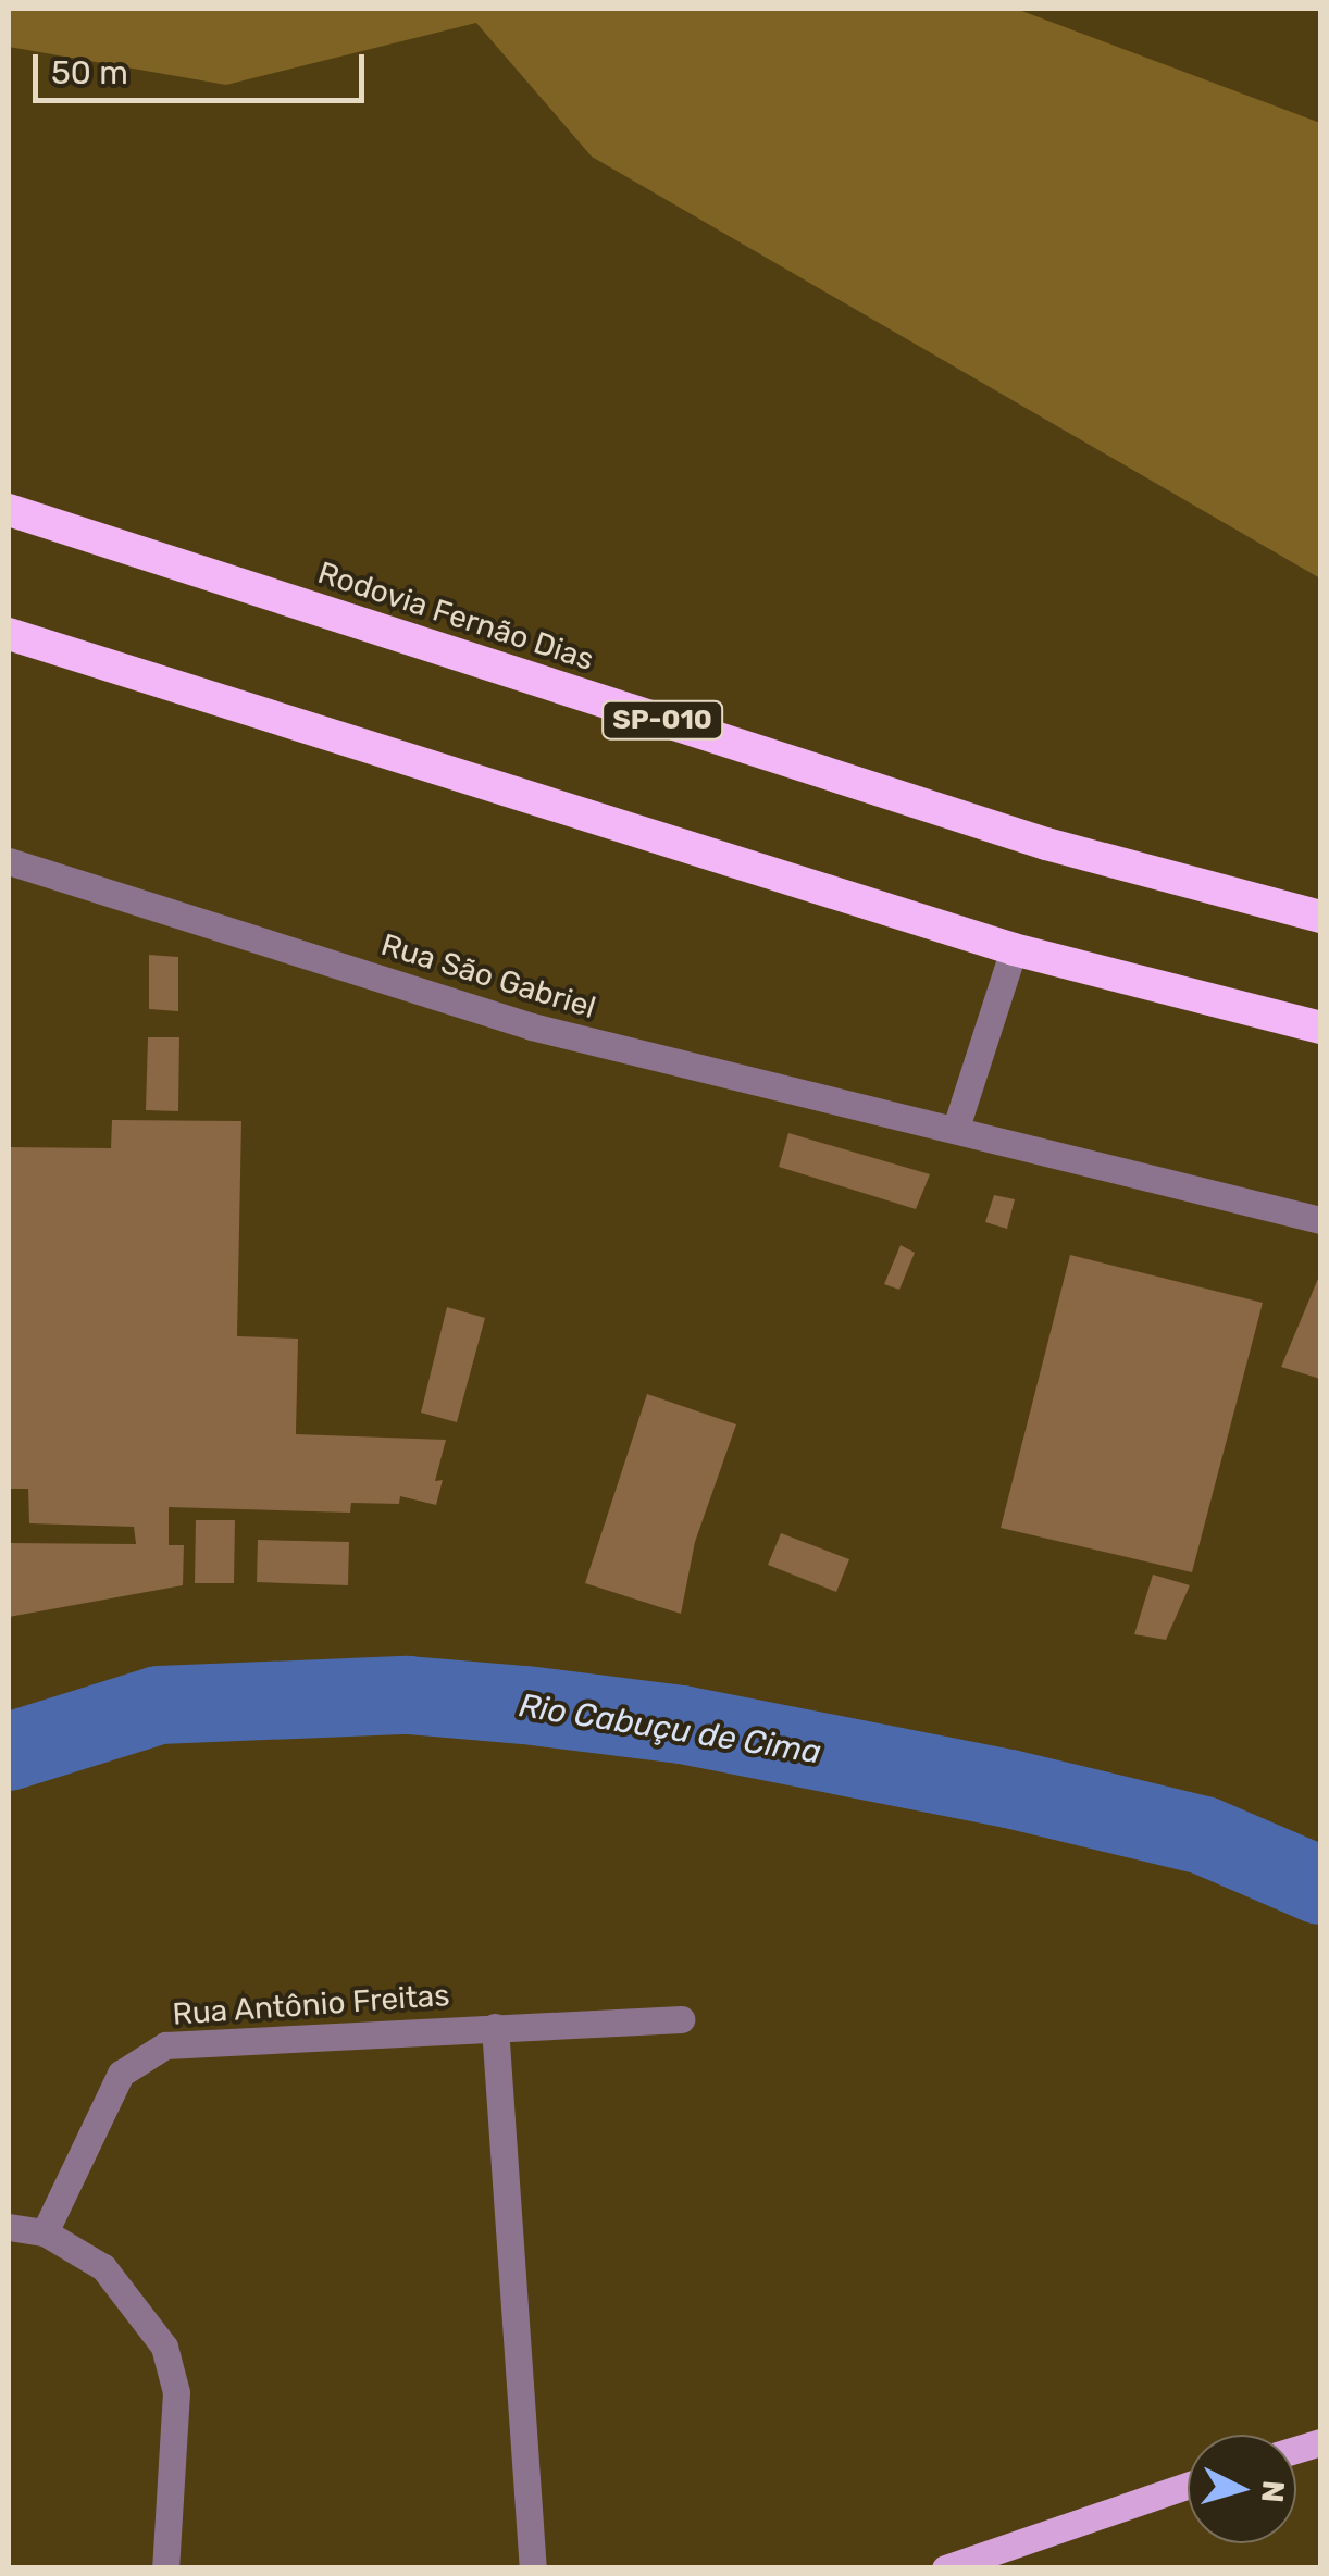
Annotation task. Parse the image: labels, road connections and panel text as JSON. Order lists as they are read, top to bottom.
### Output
{
  "streets": {
    "highway": ["Rodovia Fernão Dias", "SP-010"],
    "street": ["Rua São Gabriel", "Rua Antônio Freitas"]
  },
  "water": ["Rio Cabuçu de Cima"],
  "scale_bar": "50 m",
  "north": "right"
}
